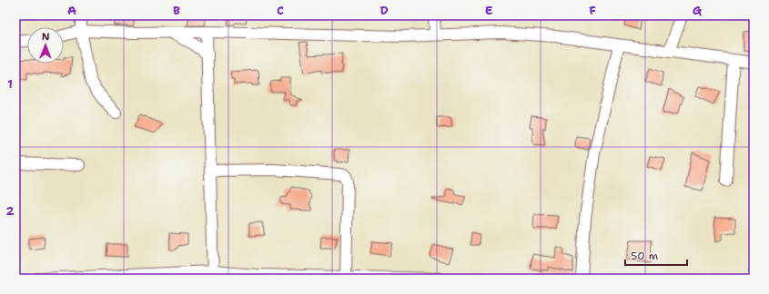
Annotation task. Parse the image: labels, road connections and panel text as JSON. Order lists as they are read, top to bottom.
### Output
{
  "scale_bar": "50 m",
  "north": "top",
  "grid": {
    "columns": [
      "A",
      "B",
      "C",
      "D",
      "E",
      "F",
      "G"
    ],
    "rows": ["1", "2"]
  }
}
